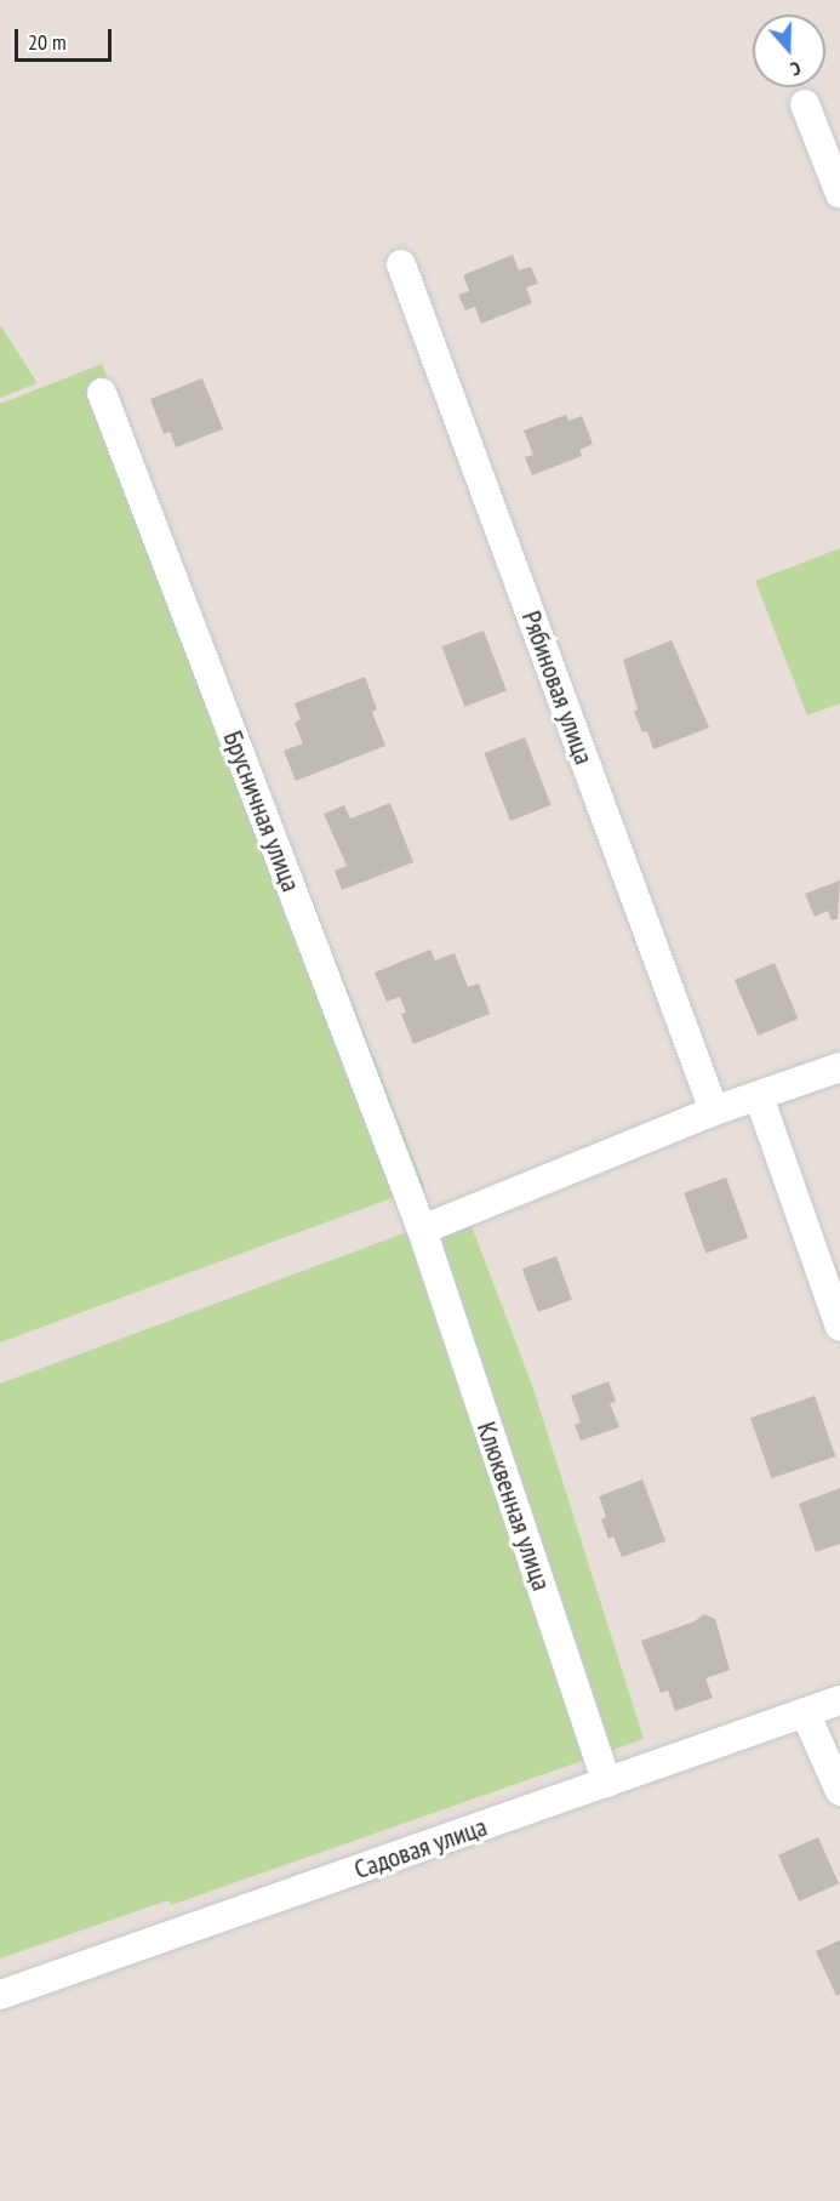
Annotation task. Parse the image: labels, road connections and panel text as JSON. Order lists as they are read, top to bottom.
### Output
{
  "streets": {
    "street": [
      "Рябиновая улица",
      "Брусничная улица",
      "Клюквенная улица",
      "Садовая улица"
    ]
  },
  "crossings": [
    ["Брусничная улица", "Клюквенная улица"],
    ["Клюквенная улица", "Садовая улица"]
  ],
  "scale_bar": "20 m",
  "north": "bottom"
}
